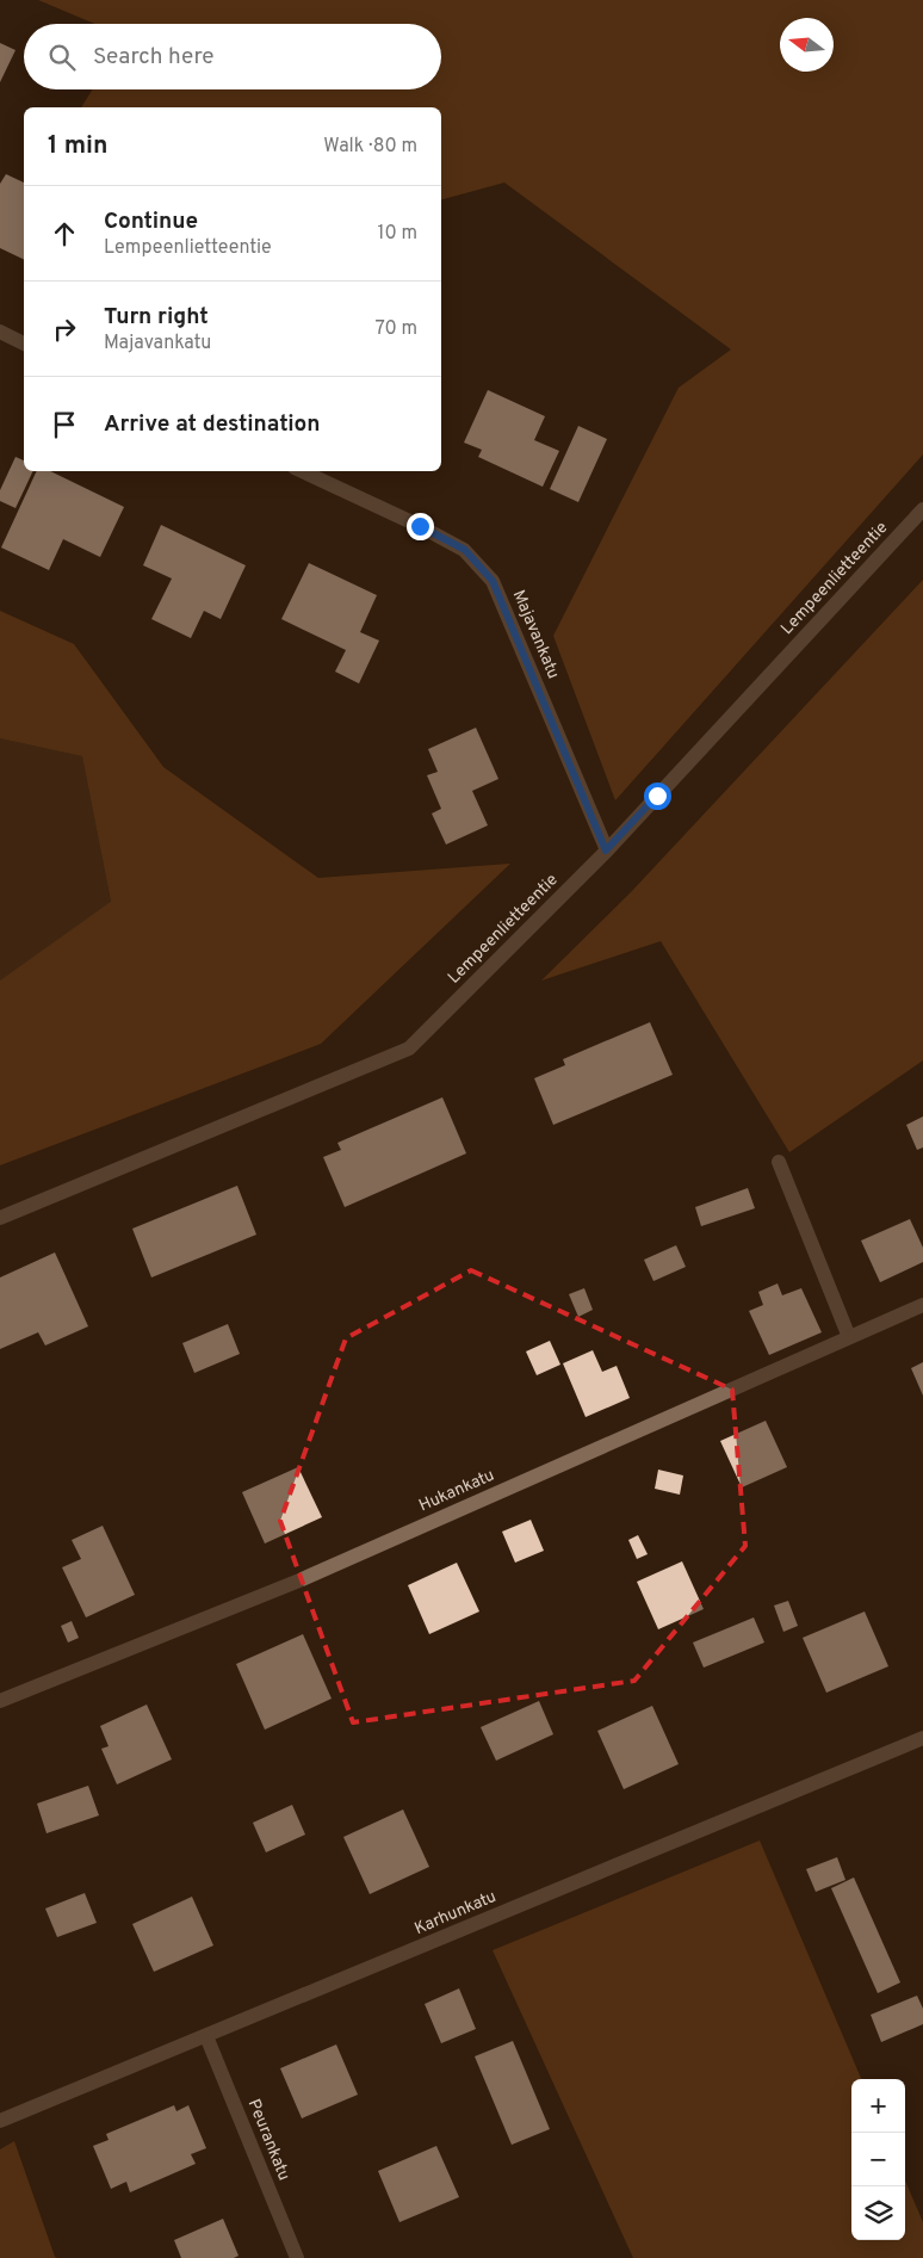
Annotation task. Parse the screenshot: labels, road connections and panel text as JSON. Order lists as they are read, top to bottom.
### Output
{
  "streets": {
    "street": [
      "Lempeenlietteentie",
      "Majavankatu",
      "Hukankatu",
      "Karhunkatu",
      "Peurankatu"
    ]
  },
  "crossings": [
    ["Lempeenlietteentie", "Majavankatu"],
    ["Karhunkatu", "Peurankatu"]
  ],
  "north": "left",
  "page": {
    "search": "Search here",
    "heading": ["1 min", "Walk · 80 m"],
    "list": [
      ["Continue", "Lempeenlietteentie", "10 m"],
      ["Turn right", "Majavankatu", "70 m"],
      "Arrive at destination"
    ],
    "map_buttons": ["+", "−"]
  }
}
